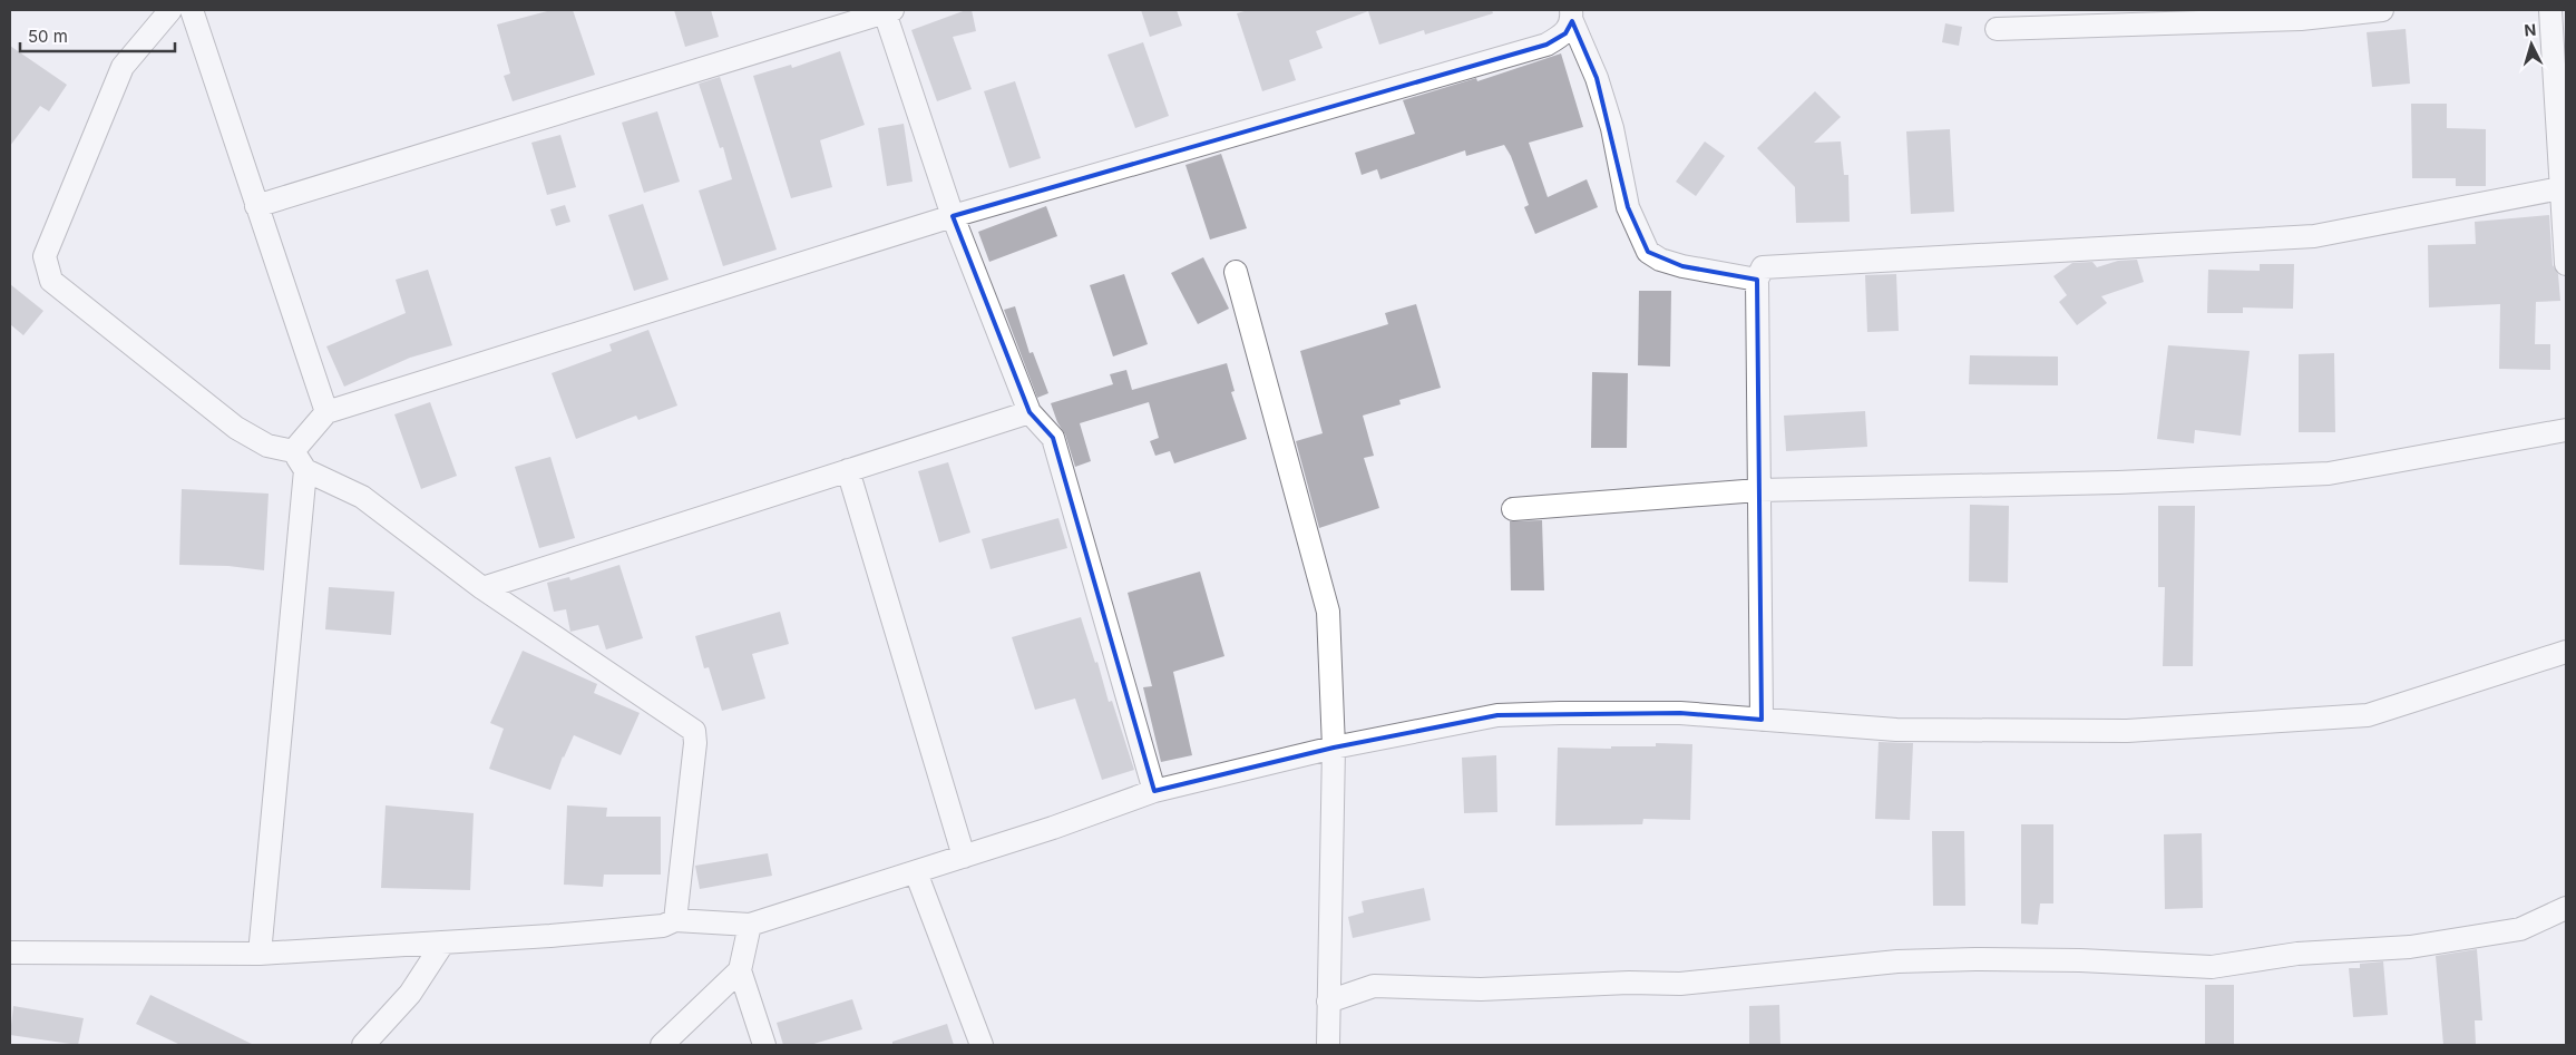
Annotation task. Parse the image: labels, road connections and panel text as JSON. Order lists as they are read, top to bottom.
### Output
{
  "scale_bar": "50 m",
  "north": "top"
}
